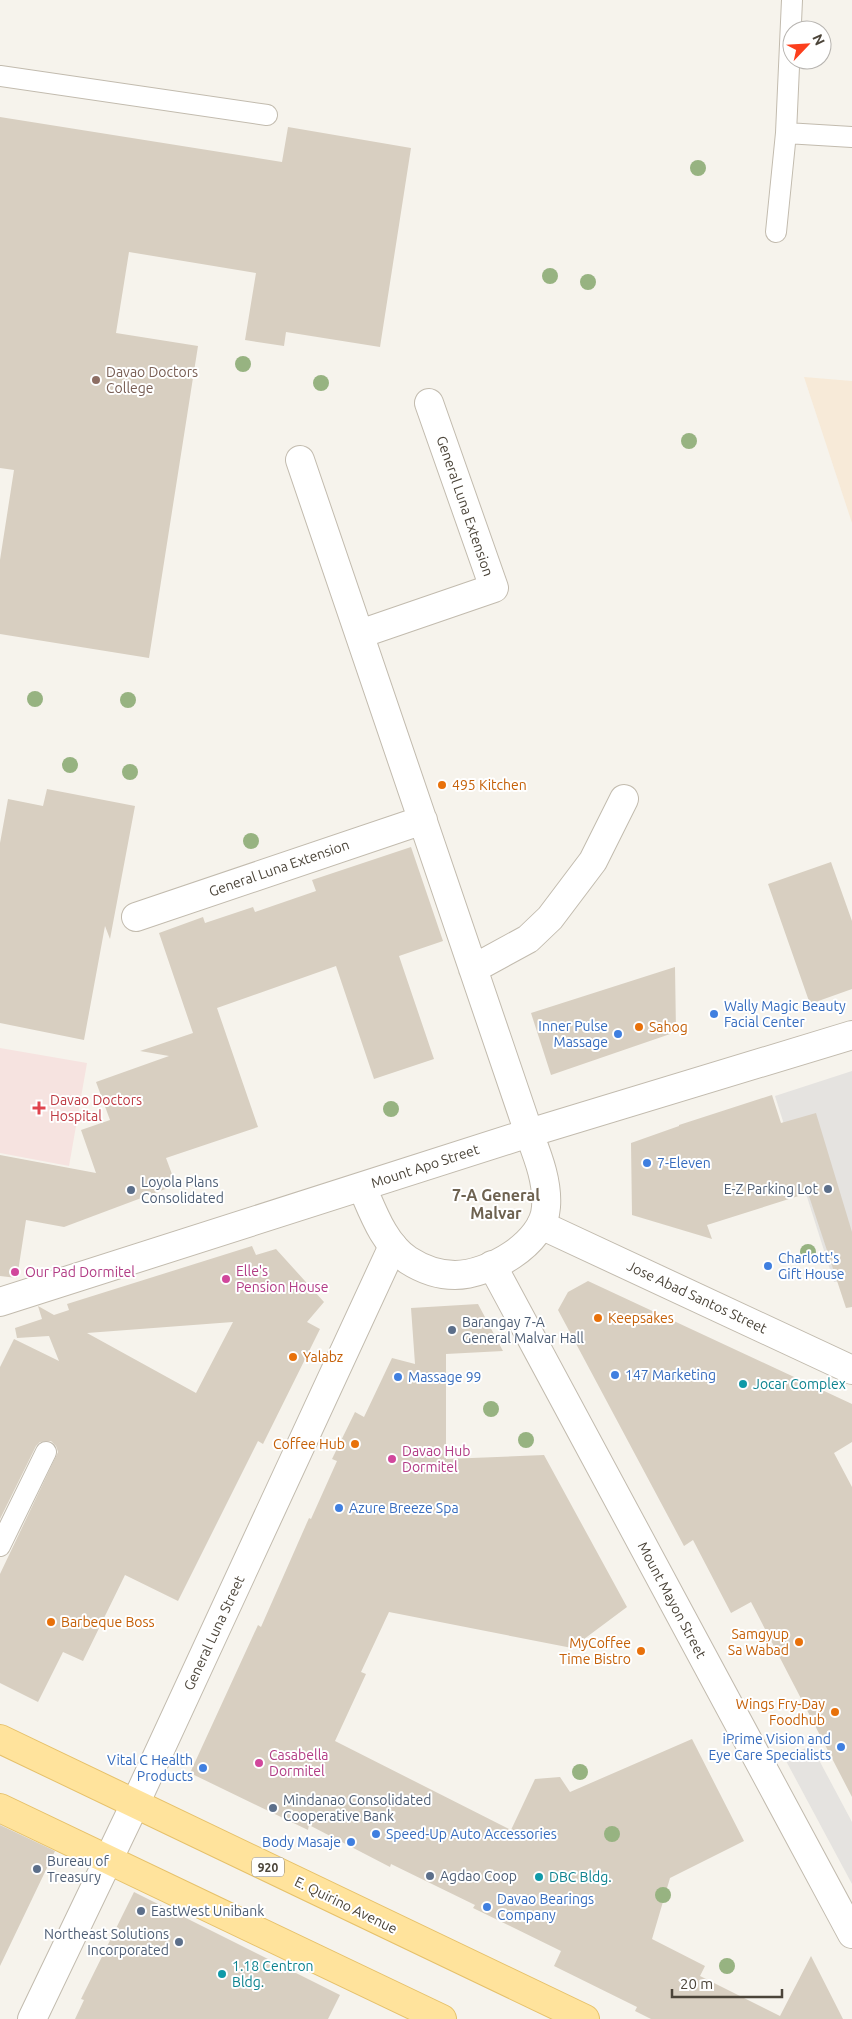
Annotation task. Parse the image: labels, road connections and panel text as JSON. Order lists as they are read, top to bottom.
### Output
{
  "streets": {
    "main road": ["920", "E. Quirino Avenue"],
    "street": [
      "General Luna Extension",
      "Mount Apo Street",
      "Jose Abad Santos Street",
      "Mount Mayon Street",
      "General Luna Street"
    ]
  },
  "crossings": [
    ["General Luna Street", "E. Quirino Avenue"]
  ],
  "districts": ["7-A General Malvar"],
  "places": {
    "other": [
      "Davao Doctors College",
      "495 Kitchen",
      "Wally Magic Beauty Facial Center",
      "Sahog",
      "Inner Pulse Massage",
      "7-Eleven",
      "E-Z Parking Lot",
      "Loyola Plans Consolidated",
      "Charlott's Gift House",
      "Our Pad Dormitel",
      "Elle's Pension House",
      "Keepsakes",
      "Barangay 7-A General Malvar Hall",
      "Yalabz",
      "147 Marketing",
      "Massage 99",
      "Jocar Complex",
      "Coffee Hub",
      "Davao Hub Dormitel",
      "Azure Breeze Spa",
      "Barbeque Boss",
      "Samgyup Sa Wabad",
      "MyCoffee Time Bistro",
      "Wings Fry-Day Foodhub",
      "iPrime Vision and Eye Care Specialists",
      "Casabella Dormitel",
      "Vital C Health Products",
      "Mindanao Consolidated Cooperative Bank",
      "Speed-Up Auto Accessories",
      "Body Masaje",
      "Bureau of Treasury",
      "Agdao Coop",
      "DBC Bldg.",
      "Davao Bearings Company",
      "EastWest Unibank",
      "Northeast Solutions Incorporated",
      "1.18 Centron Bldg."
    ],
    "health": ["Davao Doctors Hospital"]
  },
  "scale_bar": "20 m",
  "north": "top right"
}
